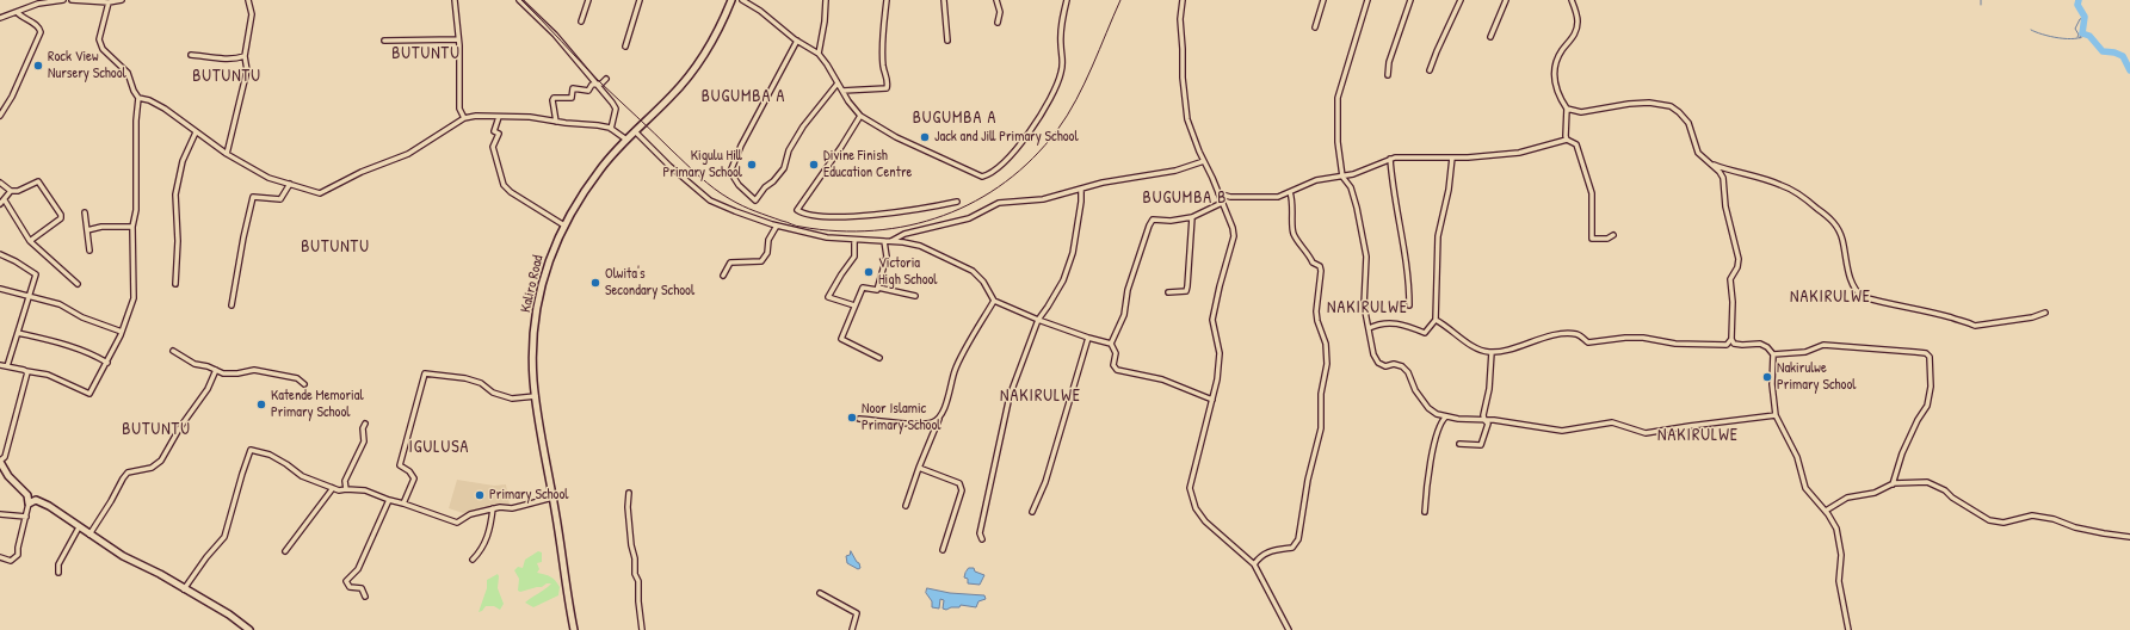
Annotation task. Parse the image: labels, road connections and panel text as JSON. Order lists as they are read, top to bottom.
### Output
{
  "streets": {
    "main road": ["Kaliro Road"]
  },
  "districts": [
    "BUTUNTU",
    "BUTUNTU",
    "BUGUMBA A",
    "BUGUMBA A",
    "BUGUMBA B",
    "BUTUNTU",
    "NAKIRULWE",
    "NAKIRULWE",
    "NAKIRULWE",
    "BUTUNTU",
    "NAKIRULWE",
    "IGULUSA"
  ],
  "places": [
    "Rock View Nursery School",
    "Jack and Jill Primary School",
    "Kigulu Hill Primary School",
    "Divine Finish Education Centre",
    "Victoria High School",
    "Olwita's Secondary School",
    "Nakirulwe Primary School",
    "Katende Memorial Primary School",
    "Noor Islamic Primary School",
    "Primary School"
  ]
}
